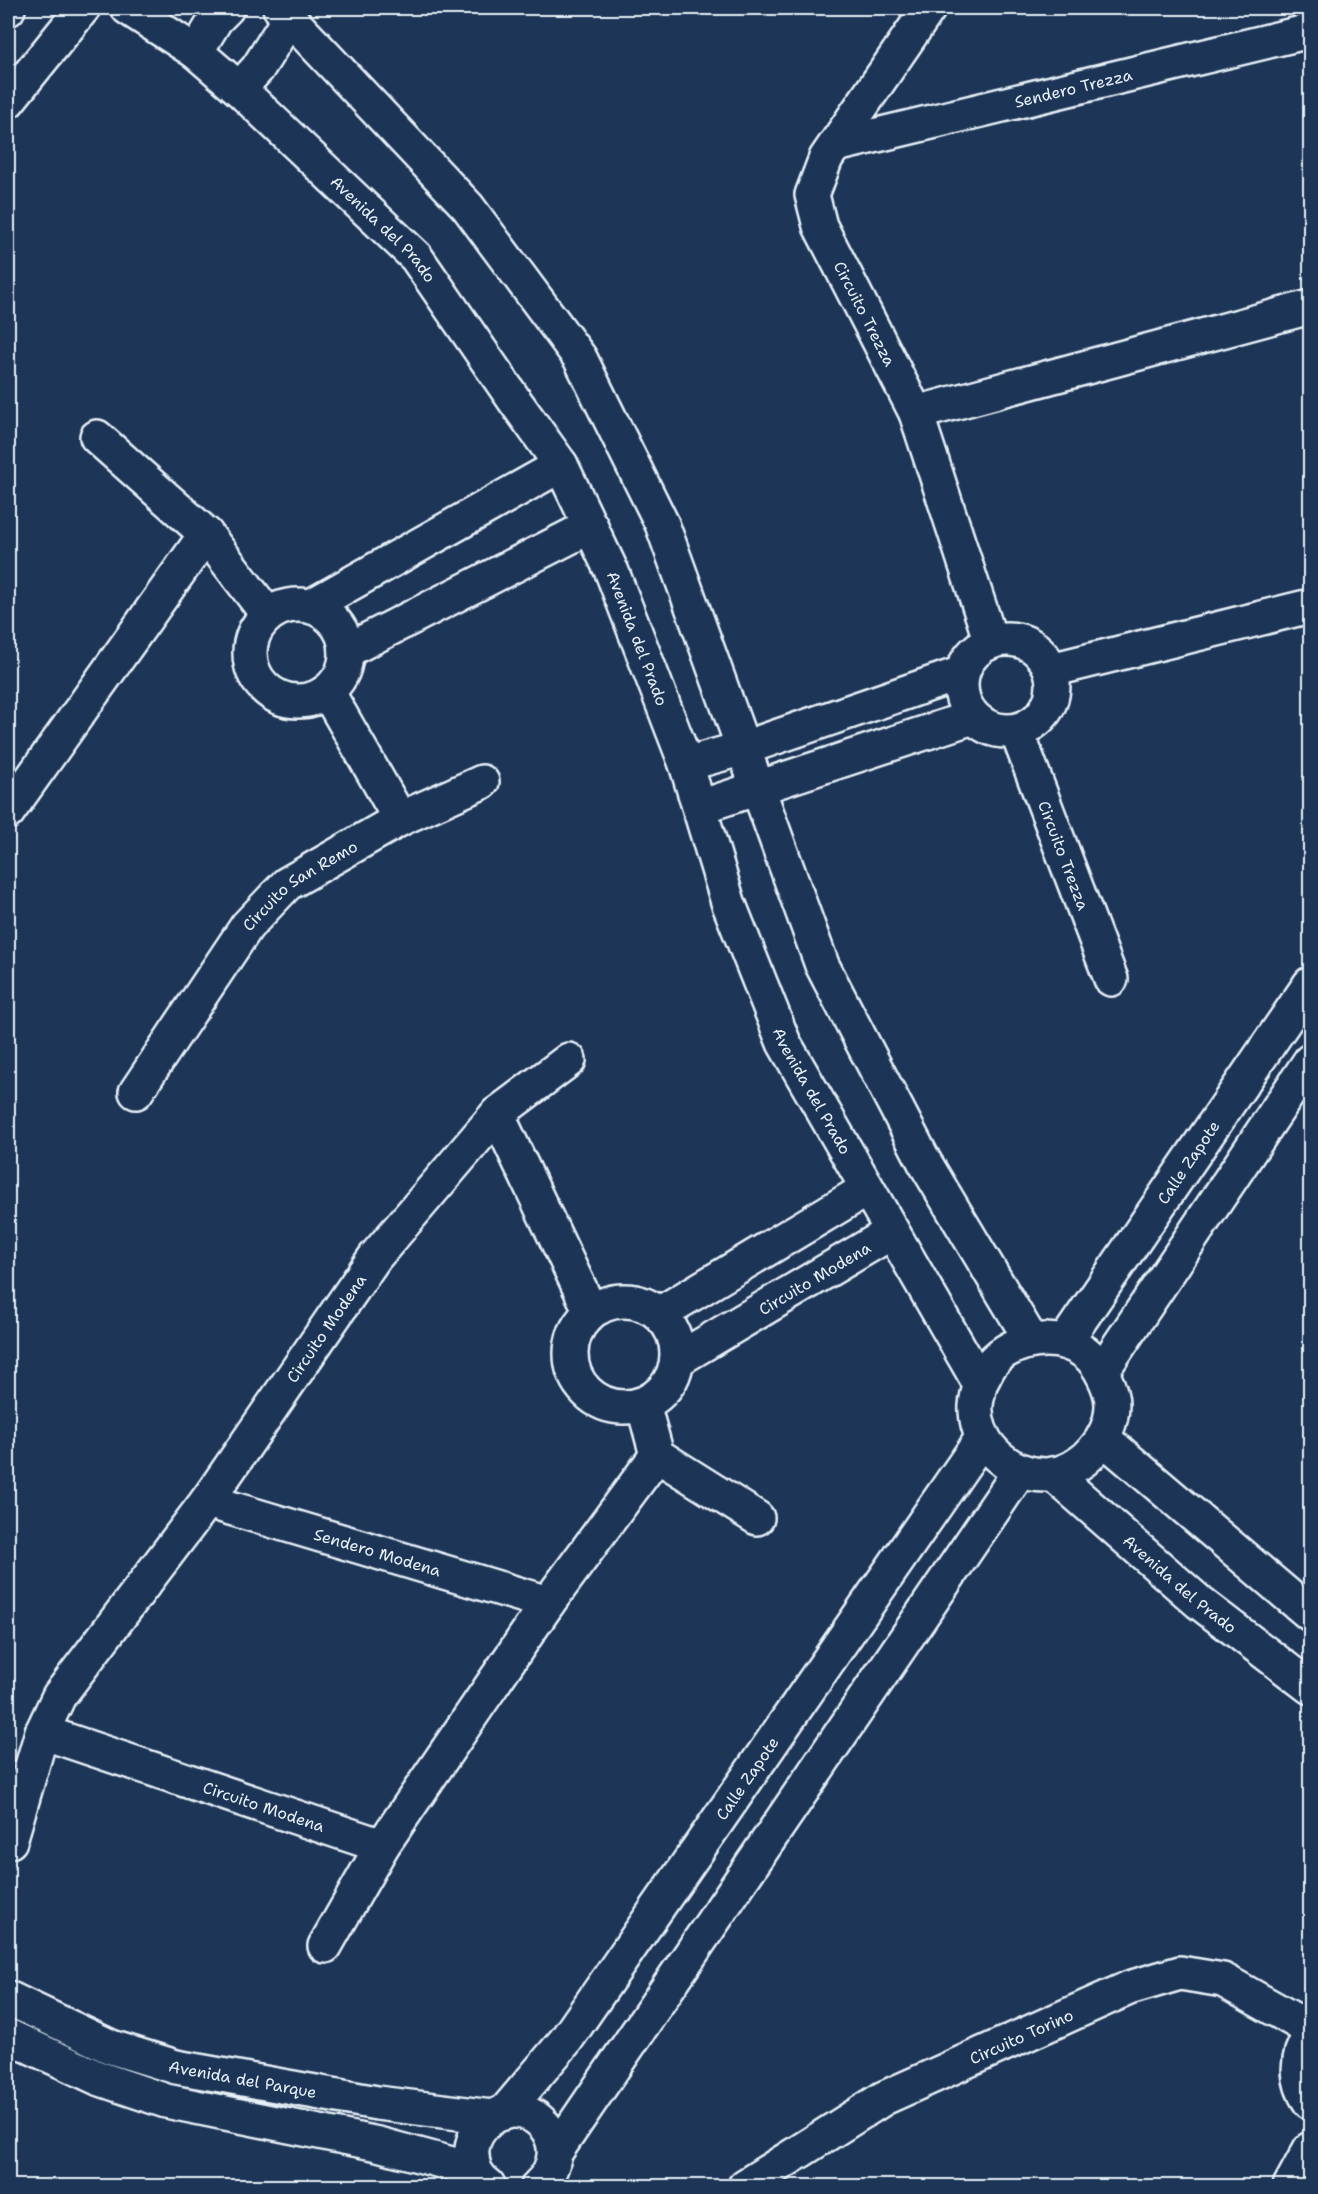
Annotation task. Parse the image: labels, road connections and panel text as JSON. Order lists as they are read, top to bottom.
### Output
{
  "streets": {
    "street": [
      "Sendero Trezza",
      "Avenida del Prado",
      "Circuito Trezza",
      "Circuito San Remo",
      "Calle Zapote",
      "Circuito Modena",
      "Sendero Modena",
      "Circuito Torino",
      "Avenida del Parque"
    ]
  },
  "crossings": [
    ["Sendero Trezza", "Circuito Trezza"],
    ["Avenida del Prado", "Calle Zapote"],
    ["Avenida del Prado", "Circuito Modena"],
    ["Calle Zapote", "Avenida del Parque"],
    ["Circuito Modena", "Sendero Modena"]
  ]
}
